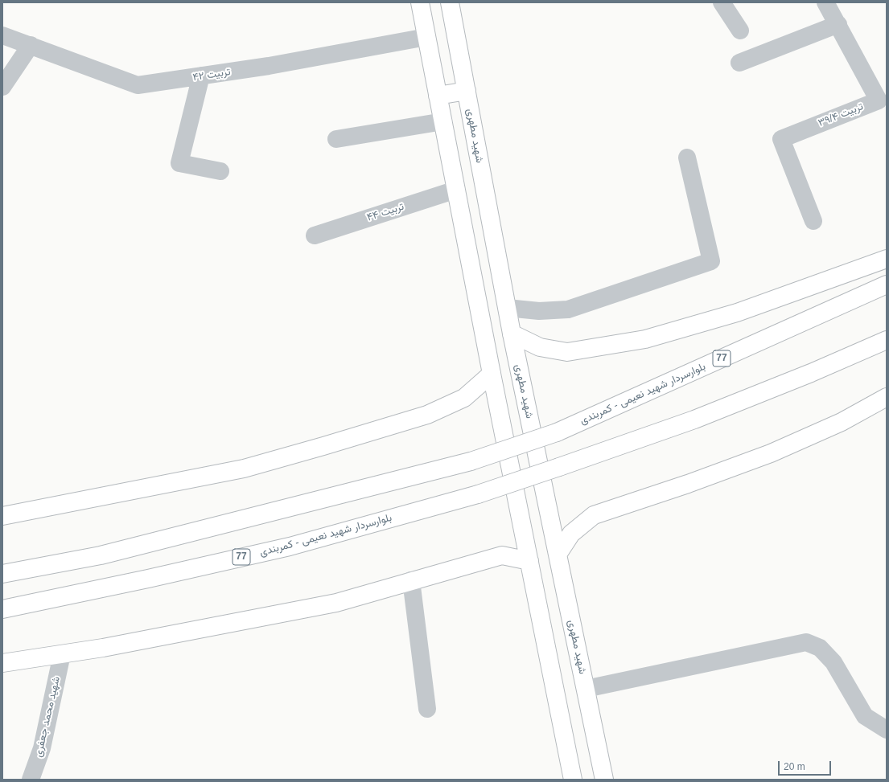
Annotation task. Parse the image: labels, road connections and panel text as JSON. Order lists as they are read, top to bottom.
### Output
{
  "streets": {
    "main road": ["شهید مطهری", "77", "بلوارسردار شهید نعیمی - کمربندی"],
    "street": [
      "تربیت ۴۲",
      "تربيت ۳۹/۴",
      "تربیت ۴۴",
      "شهید محمد جعفری"
    ]
  },
  "scale_bar": "20 m"
}
